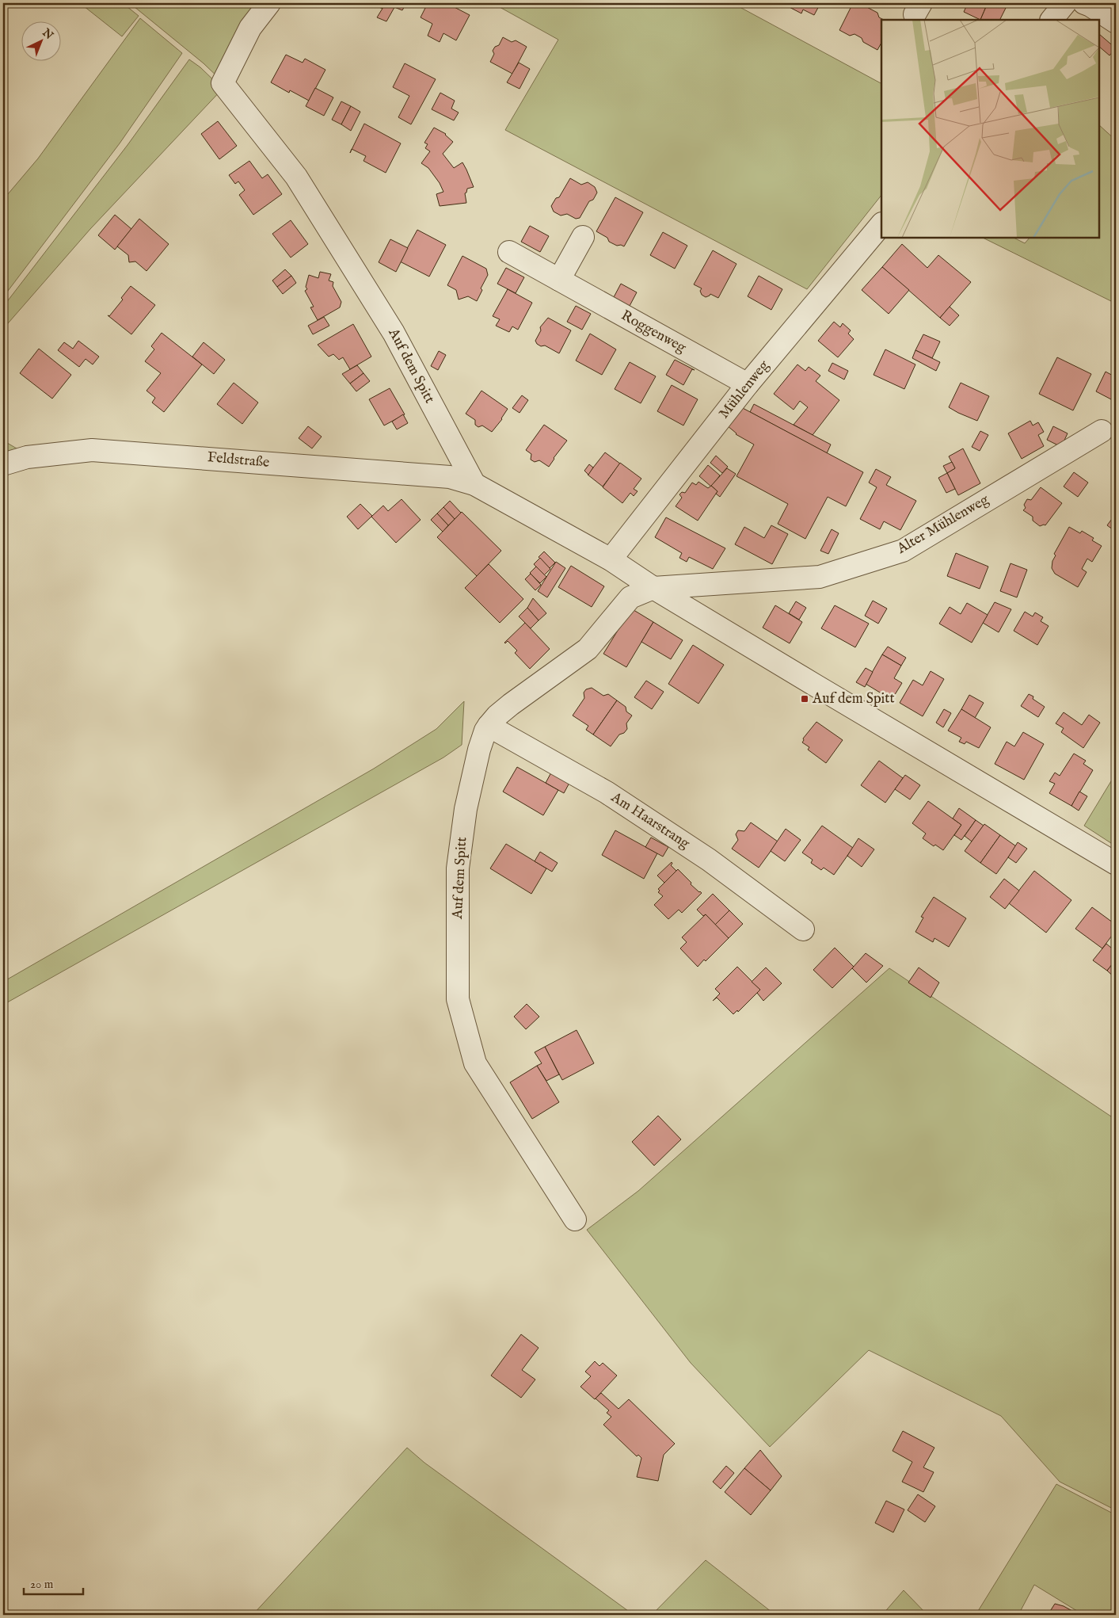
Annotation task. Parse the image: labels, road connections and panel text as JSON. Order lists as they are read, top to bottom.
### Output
{
  "streets": {
    "street": [
      "Roggenweg",
      "Auf dem Spitt",
      "Mühlenweg",
      "Feldstraße",
      "Alter Mühlenweg",
      "Am Haarstrang"
    ]
  },
  "crossings": [
    ["Roggenweg", "Mühlenweg"],
    ["Auf dem Spitt", "Feldstraße"],
    ["Auf dem Spitt", "Alter Mühlenweg"],
    ["Auf dem Spitt", "Am Haarstrang"]
  ],
  "places": {
    "transit": ["Auf dem Spitt"]
  },
  "scale_bar": "20 m",
  "north": "top right"
}
